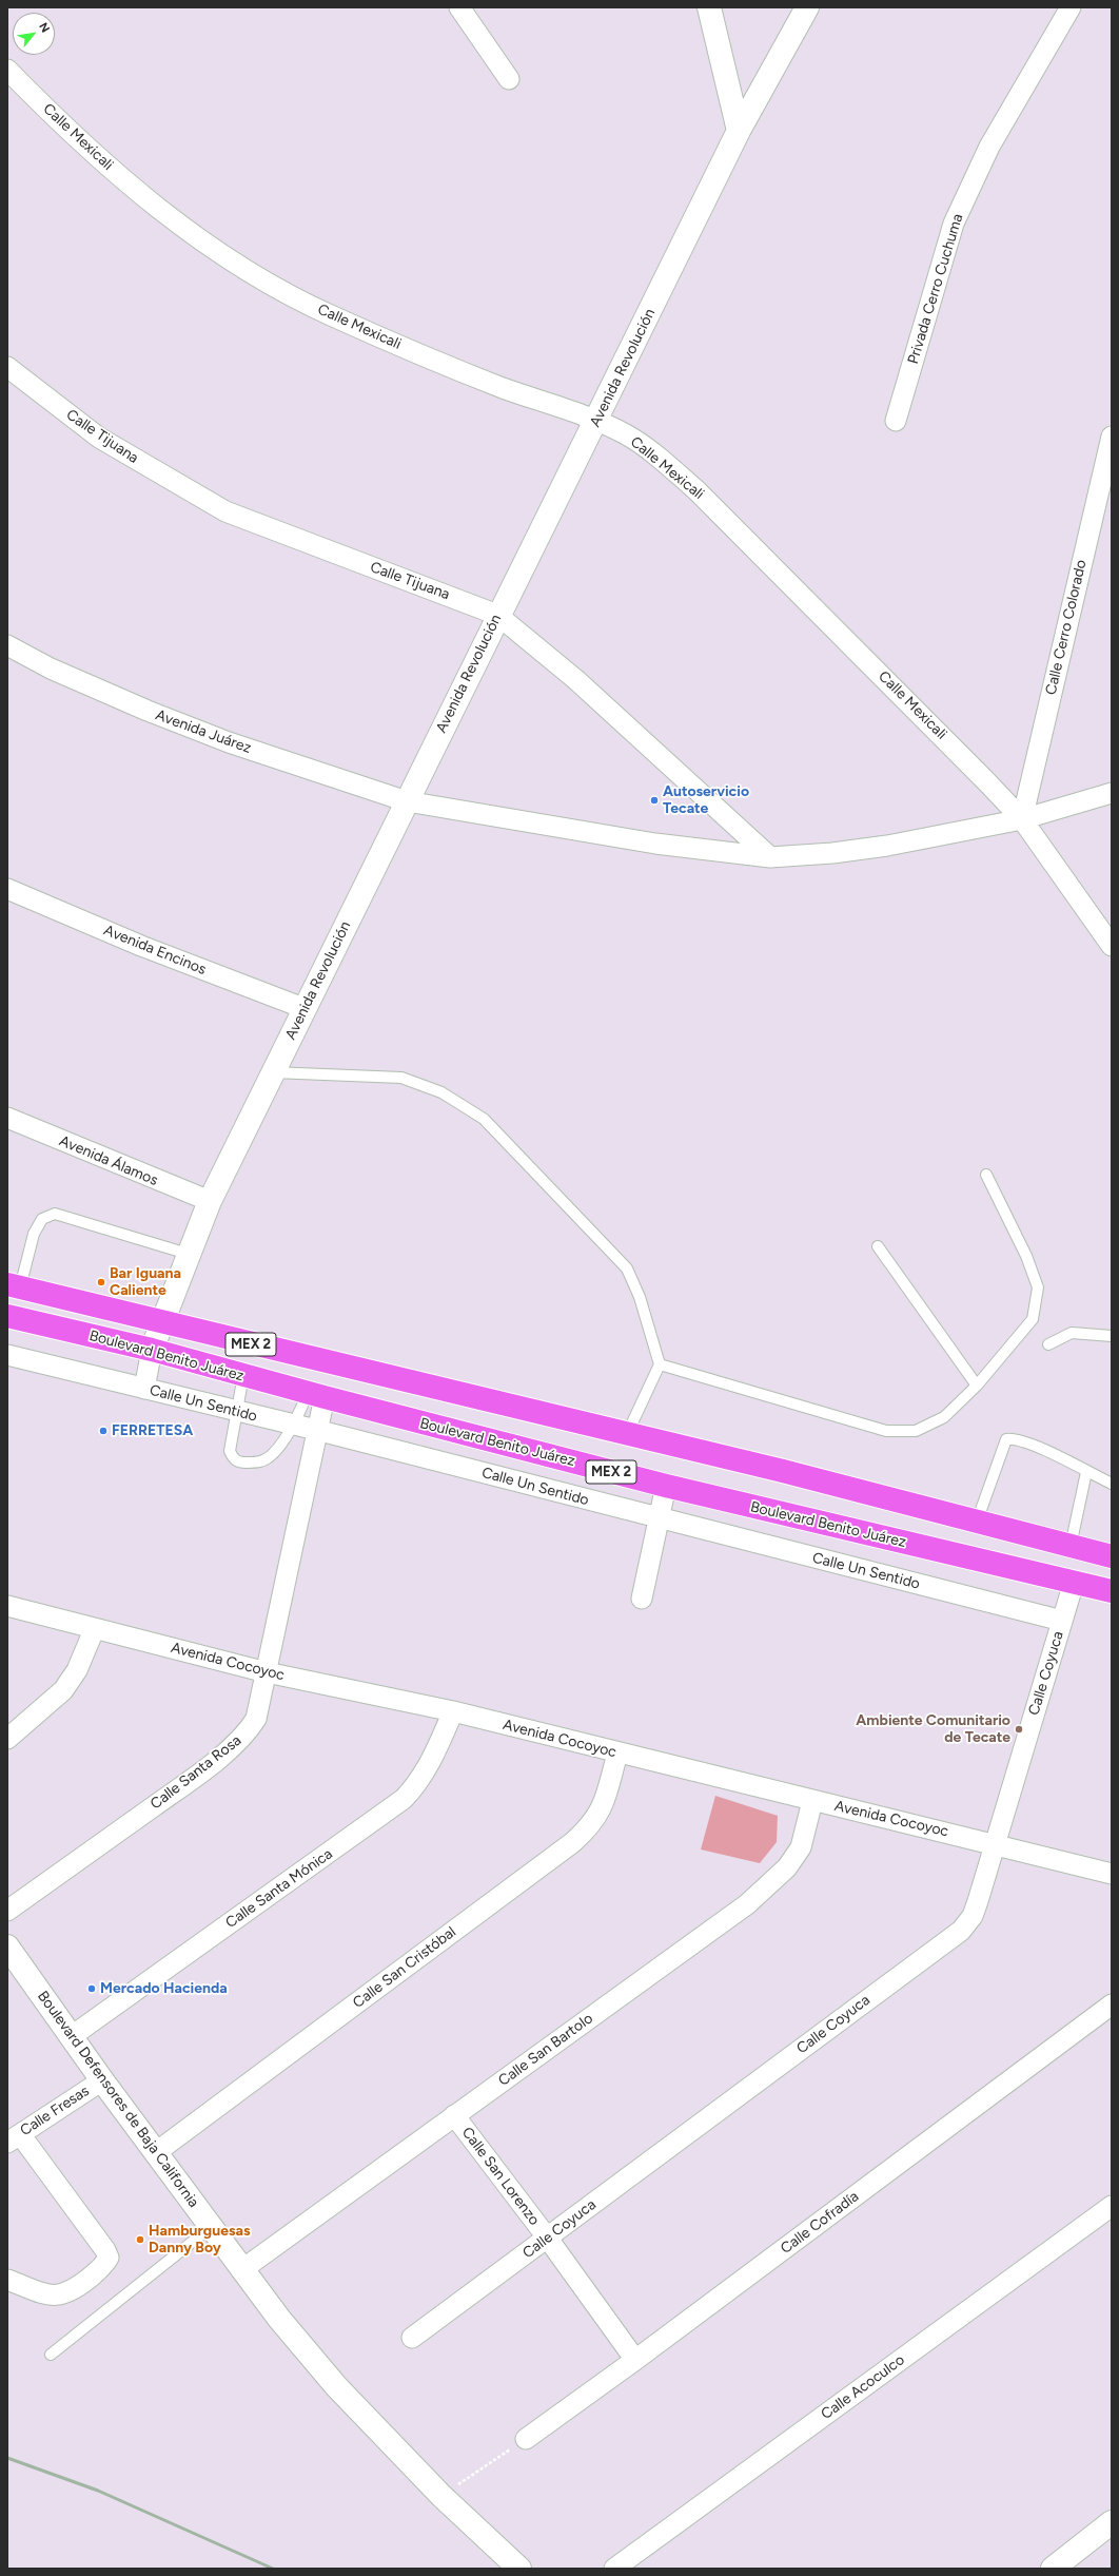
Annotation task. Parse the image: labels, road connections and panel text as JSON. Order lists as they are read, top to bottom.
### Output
{
  "streets": {
    "main road": ["MEX 2", "Boulevard Benito Juárez"],
    "street": [
      "Calle Mexicali",
      "Privada Cerro Cuchuma",
      "Avenida Revolución",
      "Calle Tijuana",
      "Calle Cerro Colorado",
      "Avenida Juárez",
      "Avenida Encinos",
      "Avenida Álamos",
      "Calle Un Sentido",
      "Avenida Cocoyoc",
      "Calle Coyuca",
      "Calle Santa Rosa",
      "Calle Santa Mónica",
      "Calle San Cristóbal",
      "Calle San Bartolo",
      "Boulevard Defensores de Baja California",
      "Calle Fresas",
      "Calle San Lorenzo",
      "Calle Cofradía",
      "Calle Acoculco"
    ]
  },
  "crossings": [
    ["Calle Mexicali", "Avenida Revolución"],
    ["Calle Mexicali", "Calle Cerro Colorado"],
    ["Calle Mexicali", "Avenida Juárez"],
    ["Avenida Revolución", "Calle Tijuana"],
    ["Avenida Revolución", "Avenida Juárez"],
    ["Avenida Revolución", "Avenida Encinos"],
    ["Avenida Revolución", "Avenida Álamos"],
    ["Avenida Revolución", "Boulevard Benito Juárez"],
    ["Calle Tijuana", "Avenida Juárez"],
    ["Calle Cerro Colorado", "Avenida Juárez"],
    ["Boulevard Benito Juárez", "Calle Coyuca"],
    ["Boulevard Benito Juárez", "Calle Santa Rosa"],
    ["Calle Un Sentido", "Calle Coyuca"],
    ["Calle Un Sentido", "Calle Santa Rosa"],
    ["Avenida Cocoyoc", "Calle Coyuca"],
    ["Avenida Cocoyoc", "Calle Santa Rosa"],
    ["Avenida Cocoyoc", "Calle Santa Mónica"],
    ["Avenida Cocoyoc", "Calle San Cristóbal"],
    ["Avenida Cocoyoc", "Calle San Bartolo"],
    ["Calle Coyuca", "Calle San Lorenzo"],
    ["Calle Santa Mónica", "Boulevard Defensores de Baja California"],
    ["Calle San Cristóbal", "Boulevard Defensores de Baja California"],
    ["Calle San Bartolo", "Boulevard Defensores de Baja California"],
    ["Calle San Bartolo", "Calle San Lorenzo"],
    ["Boulevard Defensores de Baja California", "Calle Fresas"],
    ["Calle San Lorenzo", "Calle Cofradía"]
  ],
  "places": [
    "Autoservicio Tecate",
    "Bar Iguana Caliente",
    "FERRETESA",
    "Ambiente Comunitario de Tecate",
    "Mercado Hacienda",
    "Hamburguesas Danny Boy"
  ],
  "north": "top right"
}
